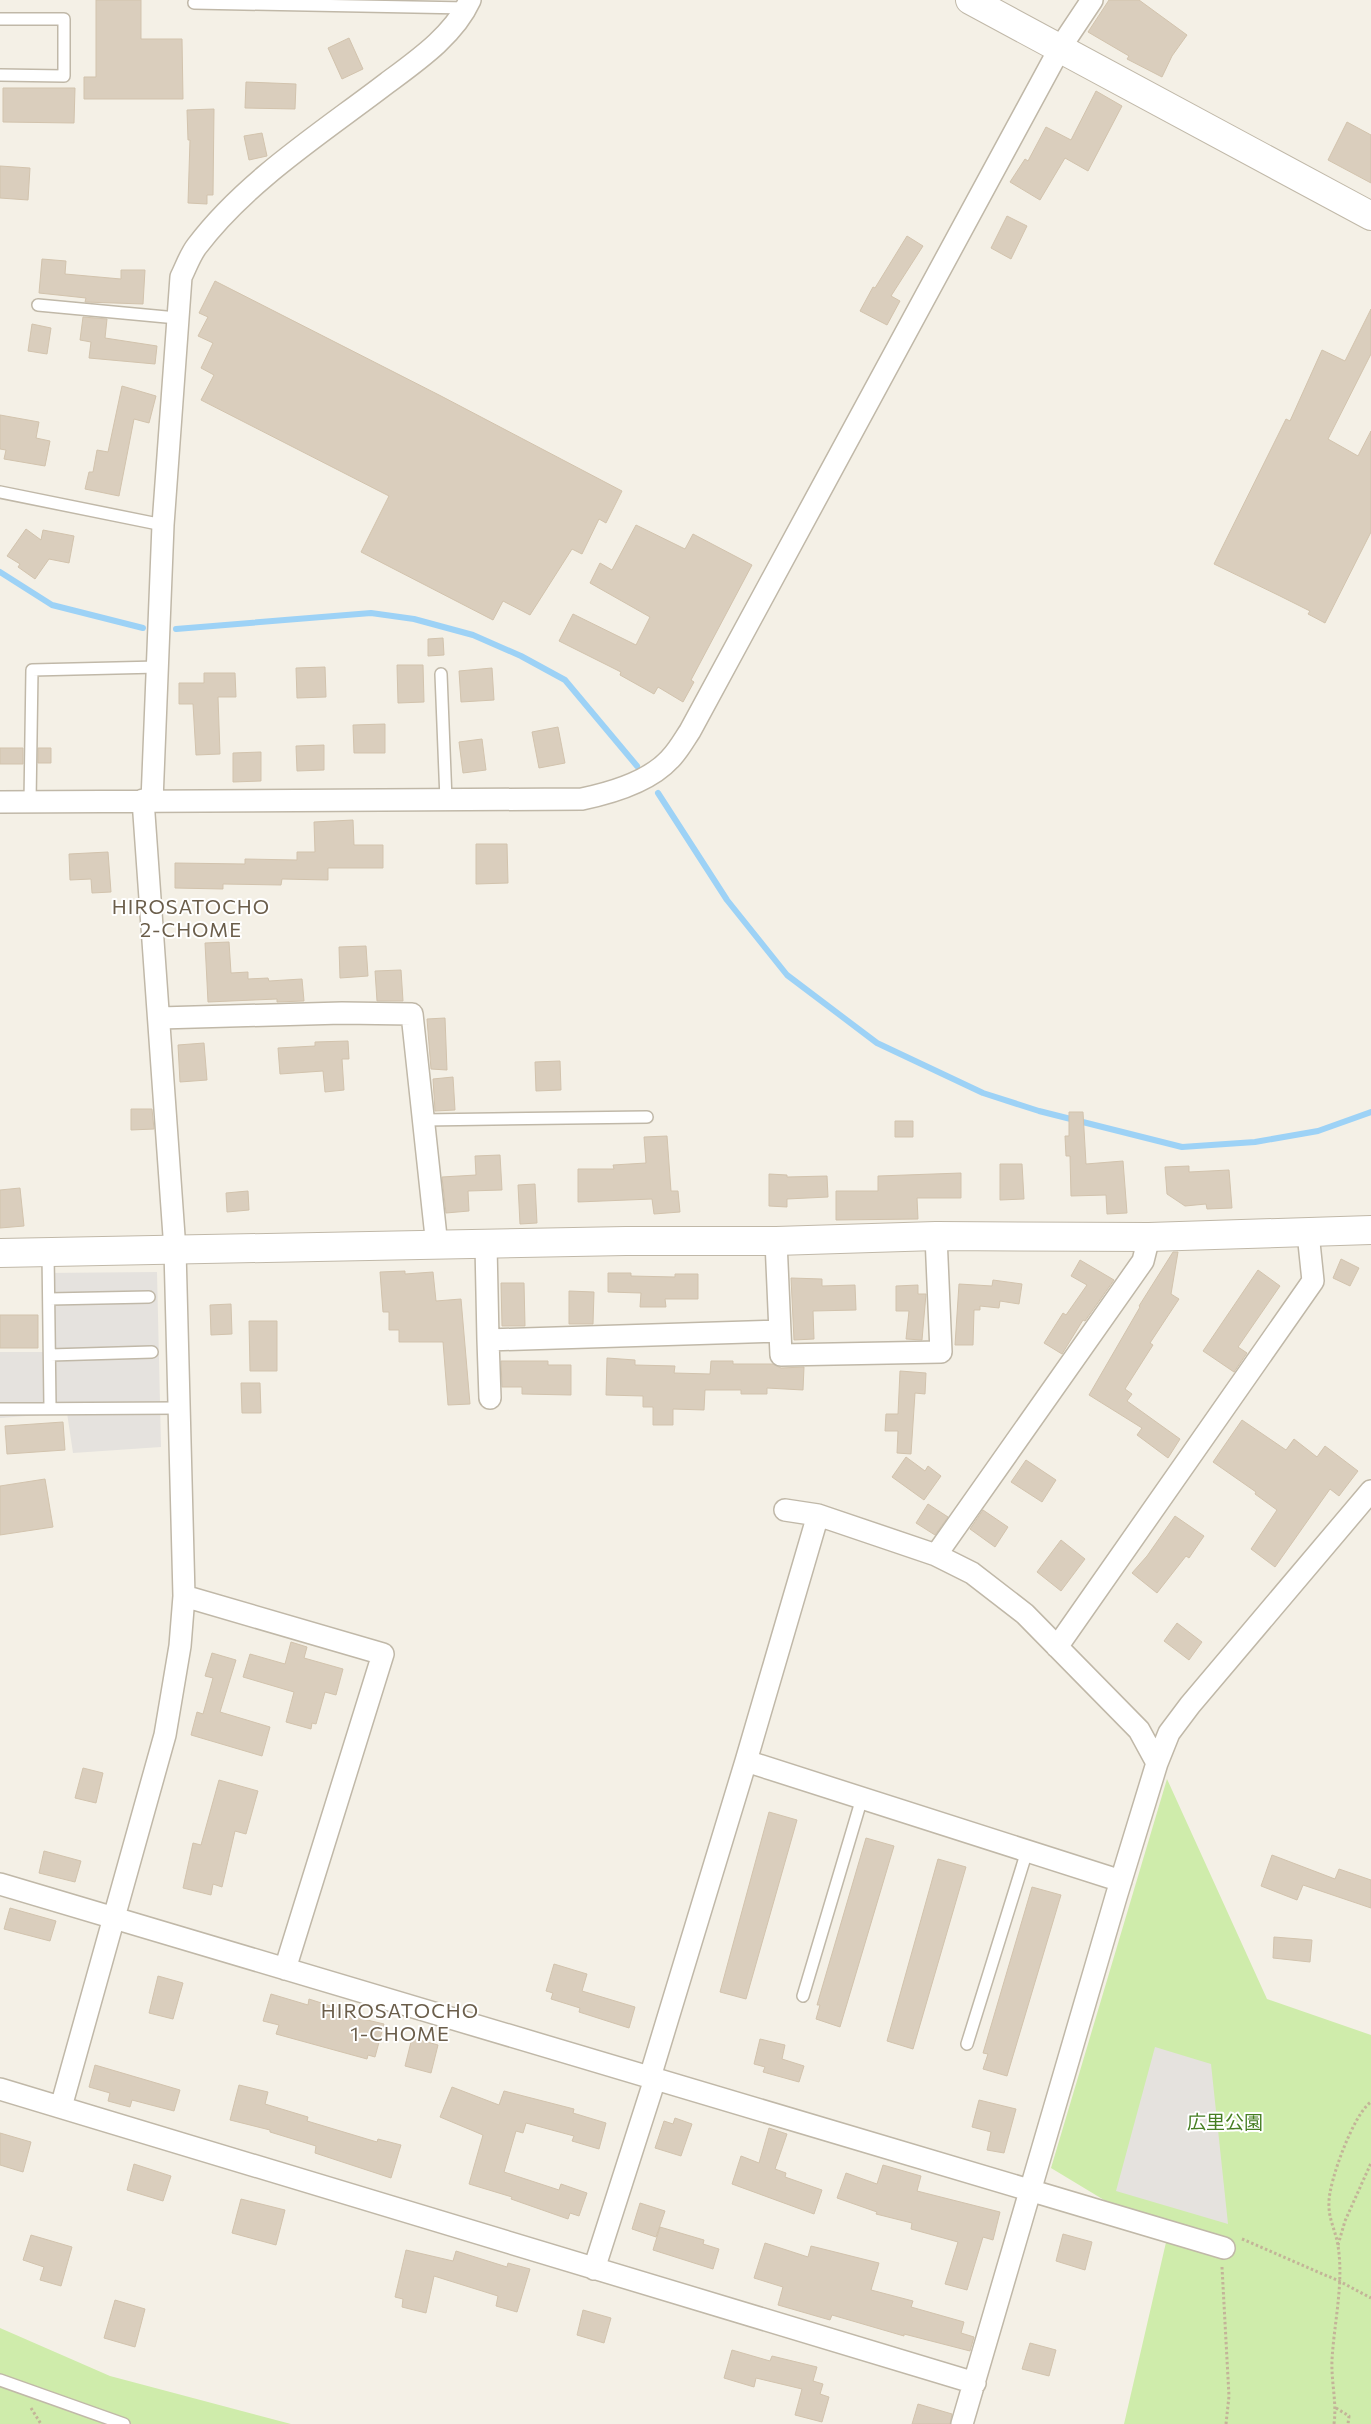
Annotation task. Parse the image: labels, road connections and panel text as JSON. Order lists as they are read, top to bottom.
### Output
{
  "districts": ["HIROSATOCHO 2-CHOME", "HIROSATOCHO 1-CHOME"],
  "parks": ["広里公園"]
}
